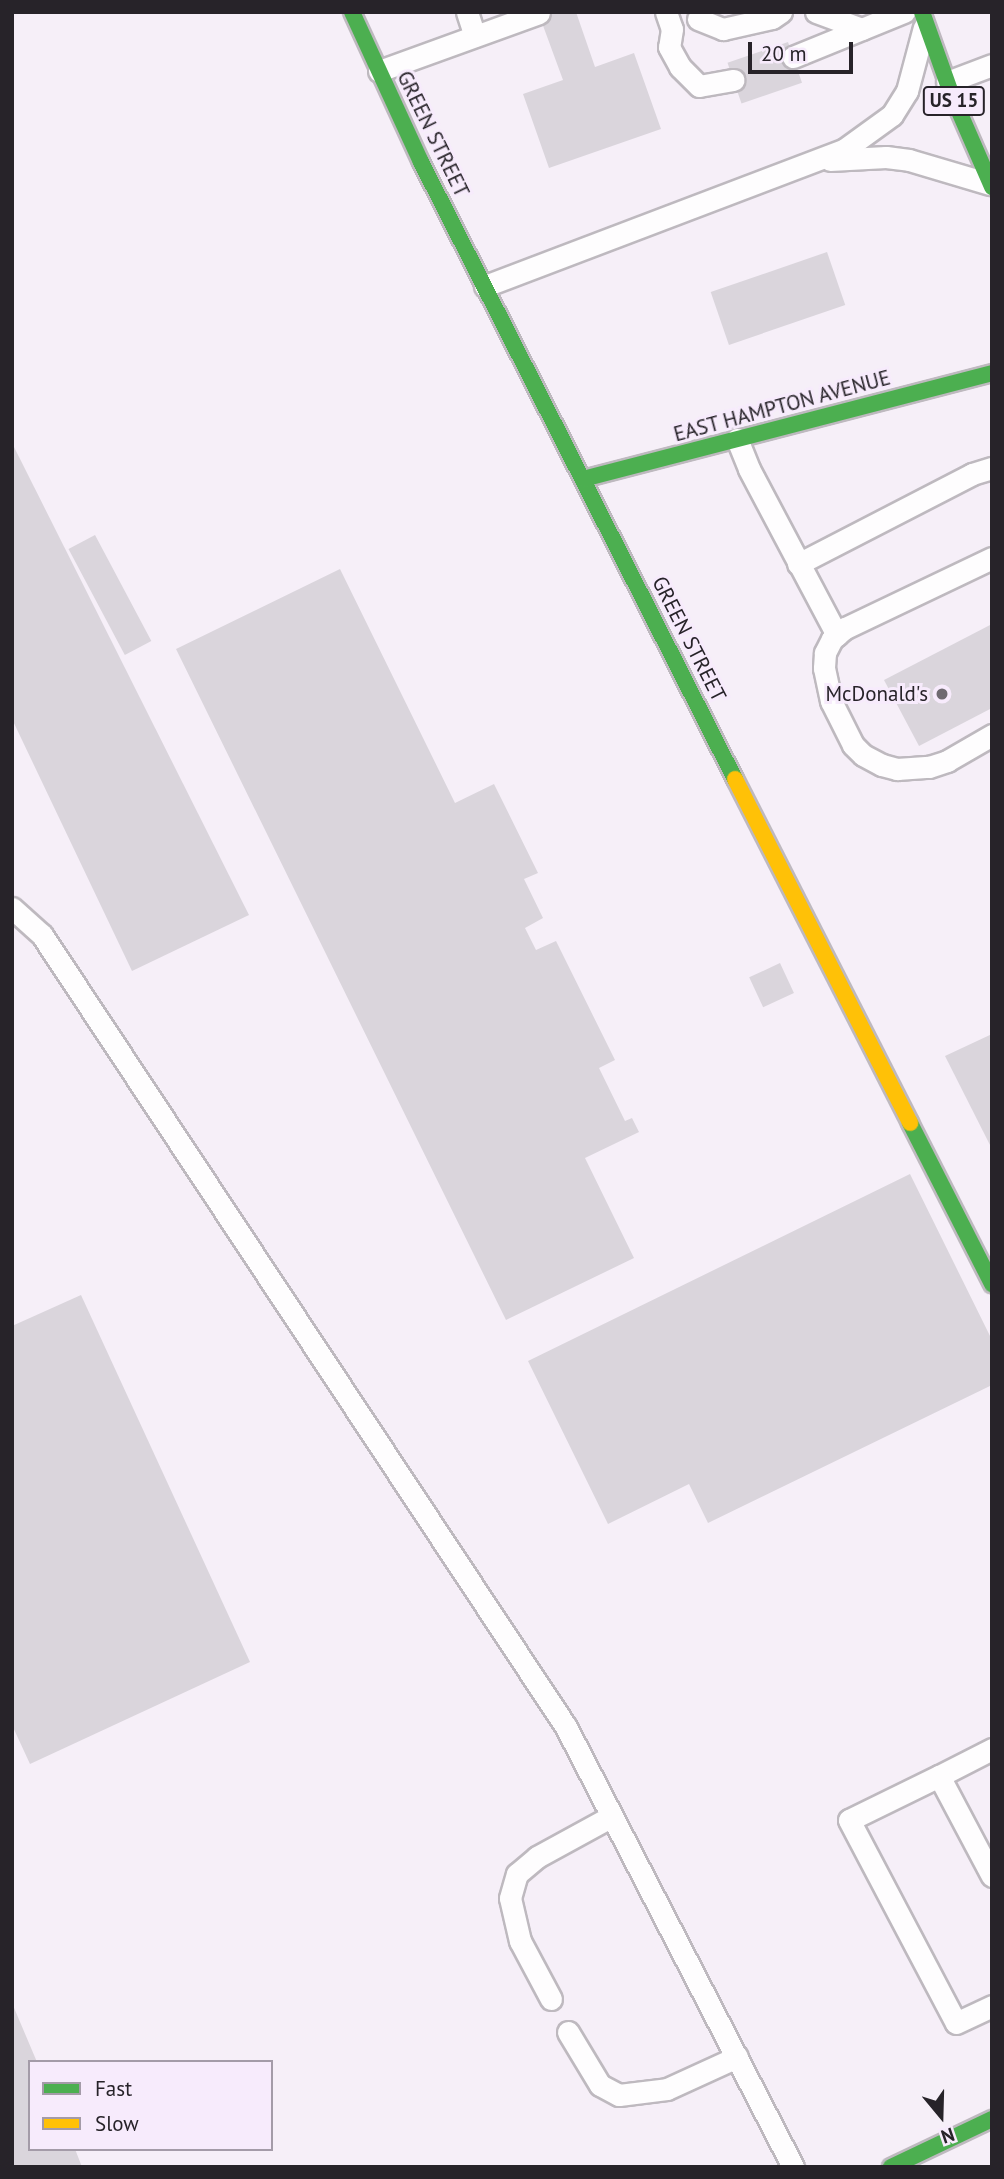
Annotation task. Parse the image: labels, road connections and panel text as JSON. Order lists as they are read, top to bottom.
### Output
{
  "streets": {
    "street": ["US 15", "GREEN STREET", "EAST HAMPTON AVENUE"]
  },
  "crossings": [
    ["GREEN STREET", "EAST HAMPTON AVENUE"]
  ],
  "places": ["McDonald's"],
  "legend": ["Fast", "Slow"],
  "scale_bar": "20 m",
  "north": "bottom"
}
